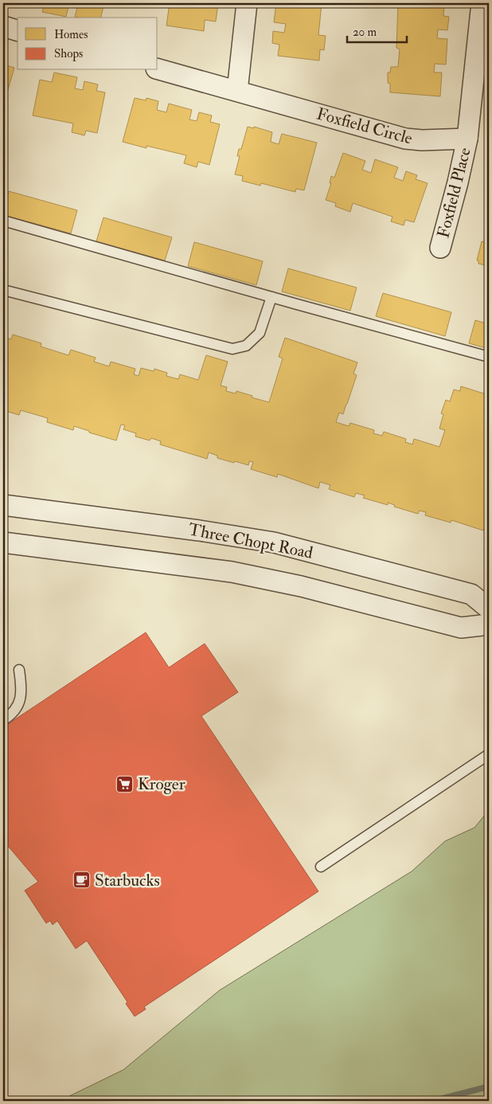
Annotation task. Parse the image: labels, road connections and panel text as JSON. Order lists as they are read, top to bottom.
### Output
{
  "streets": {
    "street": ["Foxfield Circle", "Foxfield Place", "Three Chopt Road"]
  },
  "crossings": [
    ["Foxfield Circle", "Foxfield Place"]
  ],
  "places": {
    "supermarket": ["Kroger"],
    "cafe": ["Starbucks"]
  },
  "legend": ["Homes", "Shops"],
  "scale_bar": "20 m"
}
